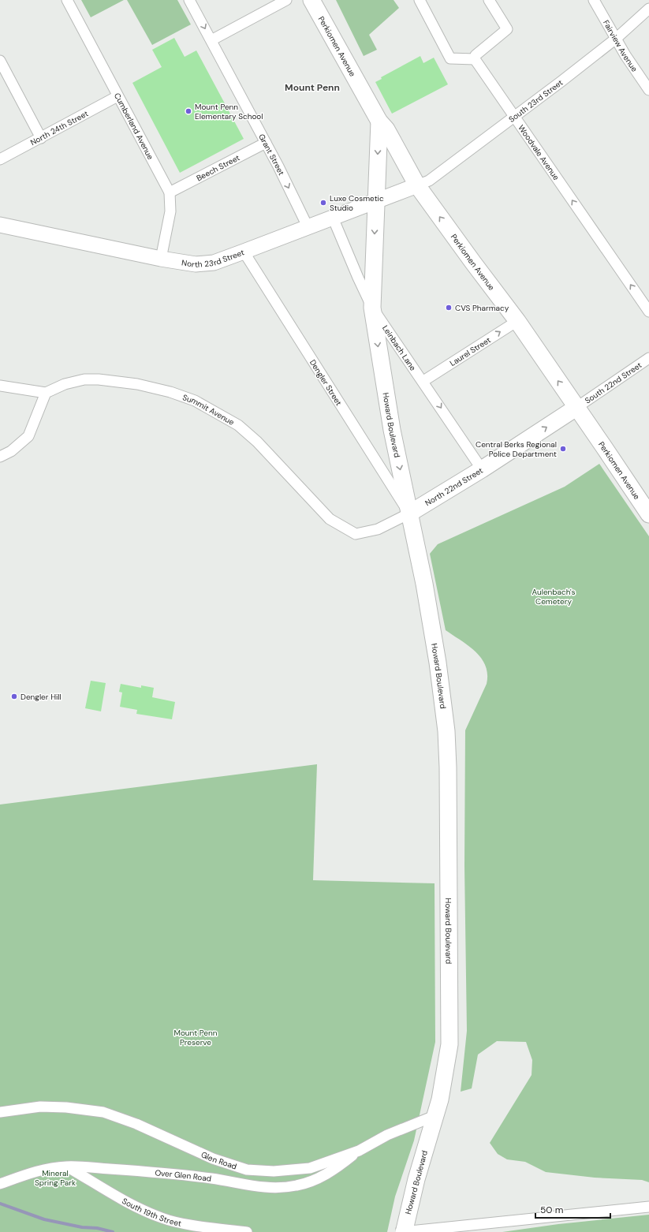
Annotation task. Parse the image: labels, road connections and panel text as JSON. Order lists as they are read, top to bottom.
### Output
{
  "streets": {
    "main road": [
      "Perkiomen Avenue",
      "North 23rd Street",
      "Howard Boulevard",
      "North 22nd Street"
    ],
    "street": [
      "Fairview Avenue",
      "South 23rd Street",
      "Cumberland Avenue",
      "North 24th Street",
      "Woodvale Avenue",
      "Grant Street",
      "Beech Street",
      "Leinbach Lane",
      "Laurel Street",
      "Dengler Street",
      "South 22nd Street",
      "Summit Avenue",
      "Glen Road",
      "Over Glen Road",
      "South 19th Street"
    ]
  },
  "crossings": [
    ["Fairview Avenue", "South 23rd Street"],
    ["Perkiomen Avenue", "South 23rd Street"],
    ["Perkiomen Avenue", "North 23rd Street"],
    ["Perkiomen Avenue", "Laurel Street"],
    ["Perkiomen Avenue", "South 22nd Street"],
    ["Perkiomen Avenue", "Howard Boulevard"],
    ["Perkiomen Avenue", "North 22nd Street"],
    ["South 23rd Street", "Woodvale Avenue"],
    ["South 23rd Street", "North 23rd Street"],
    ["Cumberland Avenue", "North 24th Street"],
    ["Cumberland Avenue", "Beech Street"],
    ["Cumberland Avenue", "North 23rd Street"],
    ["Grant Street", "Beech Street"],
    ["Grant Street", "North 23rd Street"],
    ["North 23rd Street", "Leinbach Lane"],
    ["North 23rd Street", "Dengler Street"],
    ["North 23rd Street", "Howard Boulevard"],
    ["Leinbach Lane", "Laurel Street"],
    ["Leinbach Lane", "Howard Boulevard"],
    ["Leinbach Lane", "North 22nd Street"],
    ["Dengler Street", "Summit Avenue"],
    ["Dengler Street", "Howard Boulevard"],
    ["Dengler Street", "North 22nd Street"],
    ["South 22nd Street", "North 22nd Street"],
    ["Summit Avenue", "Howard Boulevard"],
    ["Summit Avenue", "North 22nd Street"],
    ["Howard Boulevard", "North 22nd Street"],
    ["Howard Boulevard", "Glen Road"],
    ["Glen Road", "Over Glen Road"],
    ["Over Glen Road", "South 19th Street"]
  ],
  "one_way": [
    "Perkiomen Avenue",
    "Woodvale Avenue",
    "Grant Street",
    "Leinbach Lane",
    "Laurel Street",
    "Howard Boulevard",
    "North 22nd Street"
  ],
  "districts": ["Mount Penn"],
  "parks": ["Aulenbach's Cemetery", "Mount Penn Preserve", "Mineral Spring Park"],
  "places": [
    "Mount Penn Elementary School",
    "Luxe Cosmetic Studio",
    "CVS Pharmacy",
    "Central Berks Regional Police Department",
    "Dengler Hill"
  ],
  "scale_bar": "50 m"
}
